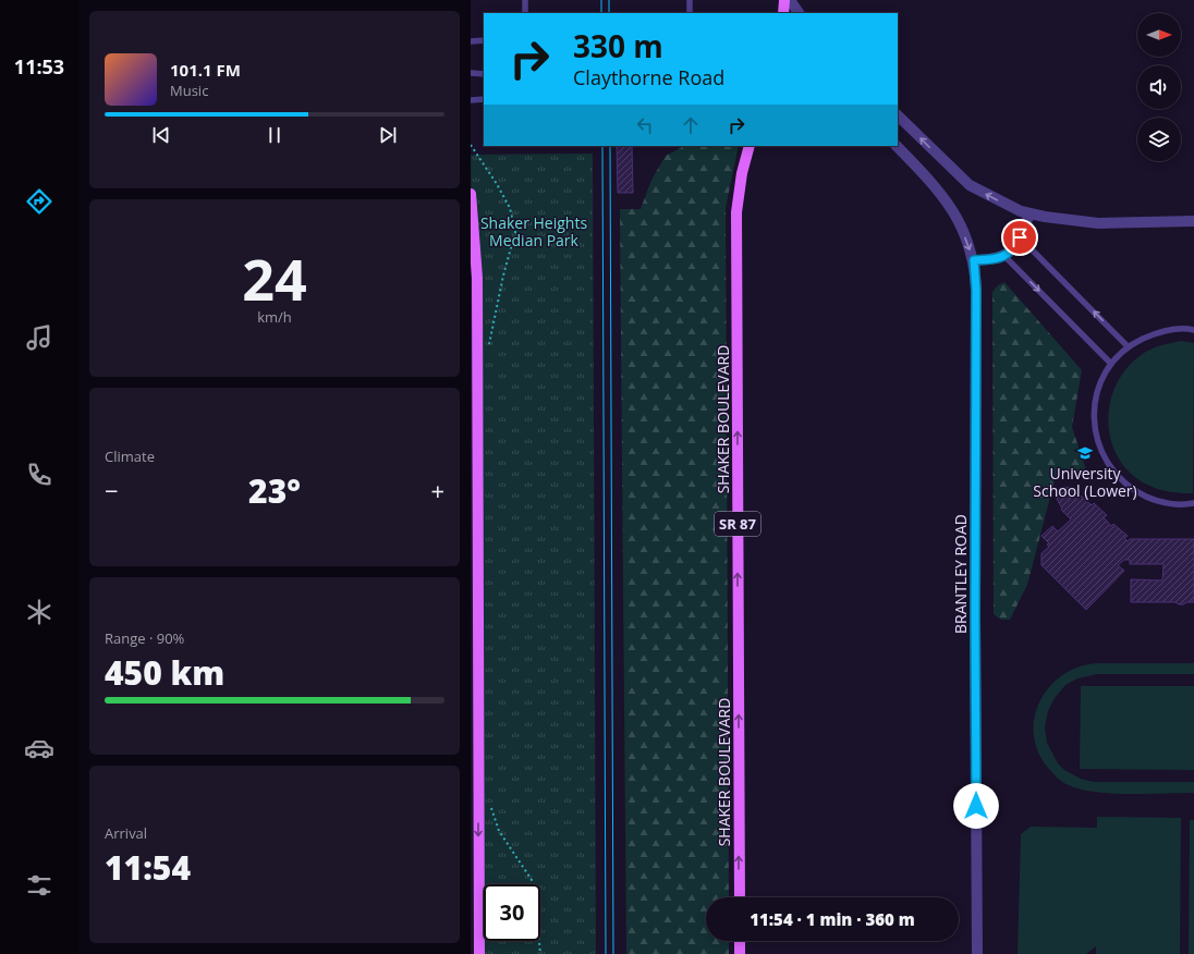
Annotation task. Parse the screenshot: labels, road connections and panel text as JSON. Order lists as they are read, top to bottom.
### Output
{
  "streets": {
    "main road": ["SHAKER BOULEVARD", "SR 87"],
    "street": ["BRANTLEY ROAD"]
  },
  "one_way": ["SHAKER BOULEVARD"],
  "parks": ["Shaker Heights Median Park"],
  "places": {
    "school or university": ["University School (Lower)"]
  },
  "north": "right",
  "page": {
    "tabs": "11:53",
    "turn": ["330 m", "Claythorne Road"],
    "song": ["101.1 FM", "Music"],
    "tile": [
      ["24", "km/h"],
      "Climate",
      ["Range · 90%", "450 km"],
      ["Arrival", "11:54"]
    ],
    "heat": ["−", "23°", "+"],
    "limit": "30",
    "trip": "11:54 · 1 min · 360 m"
  }
}
